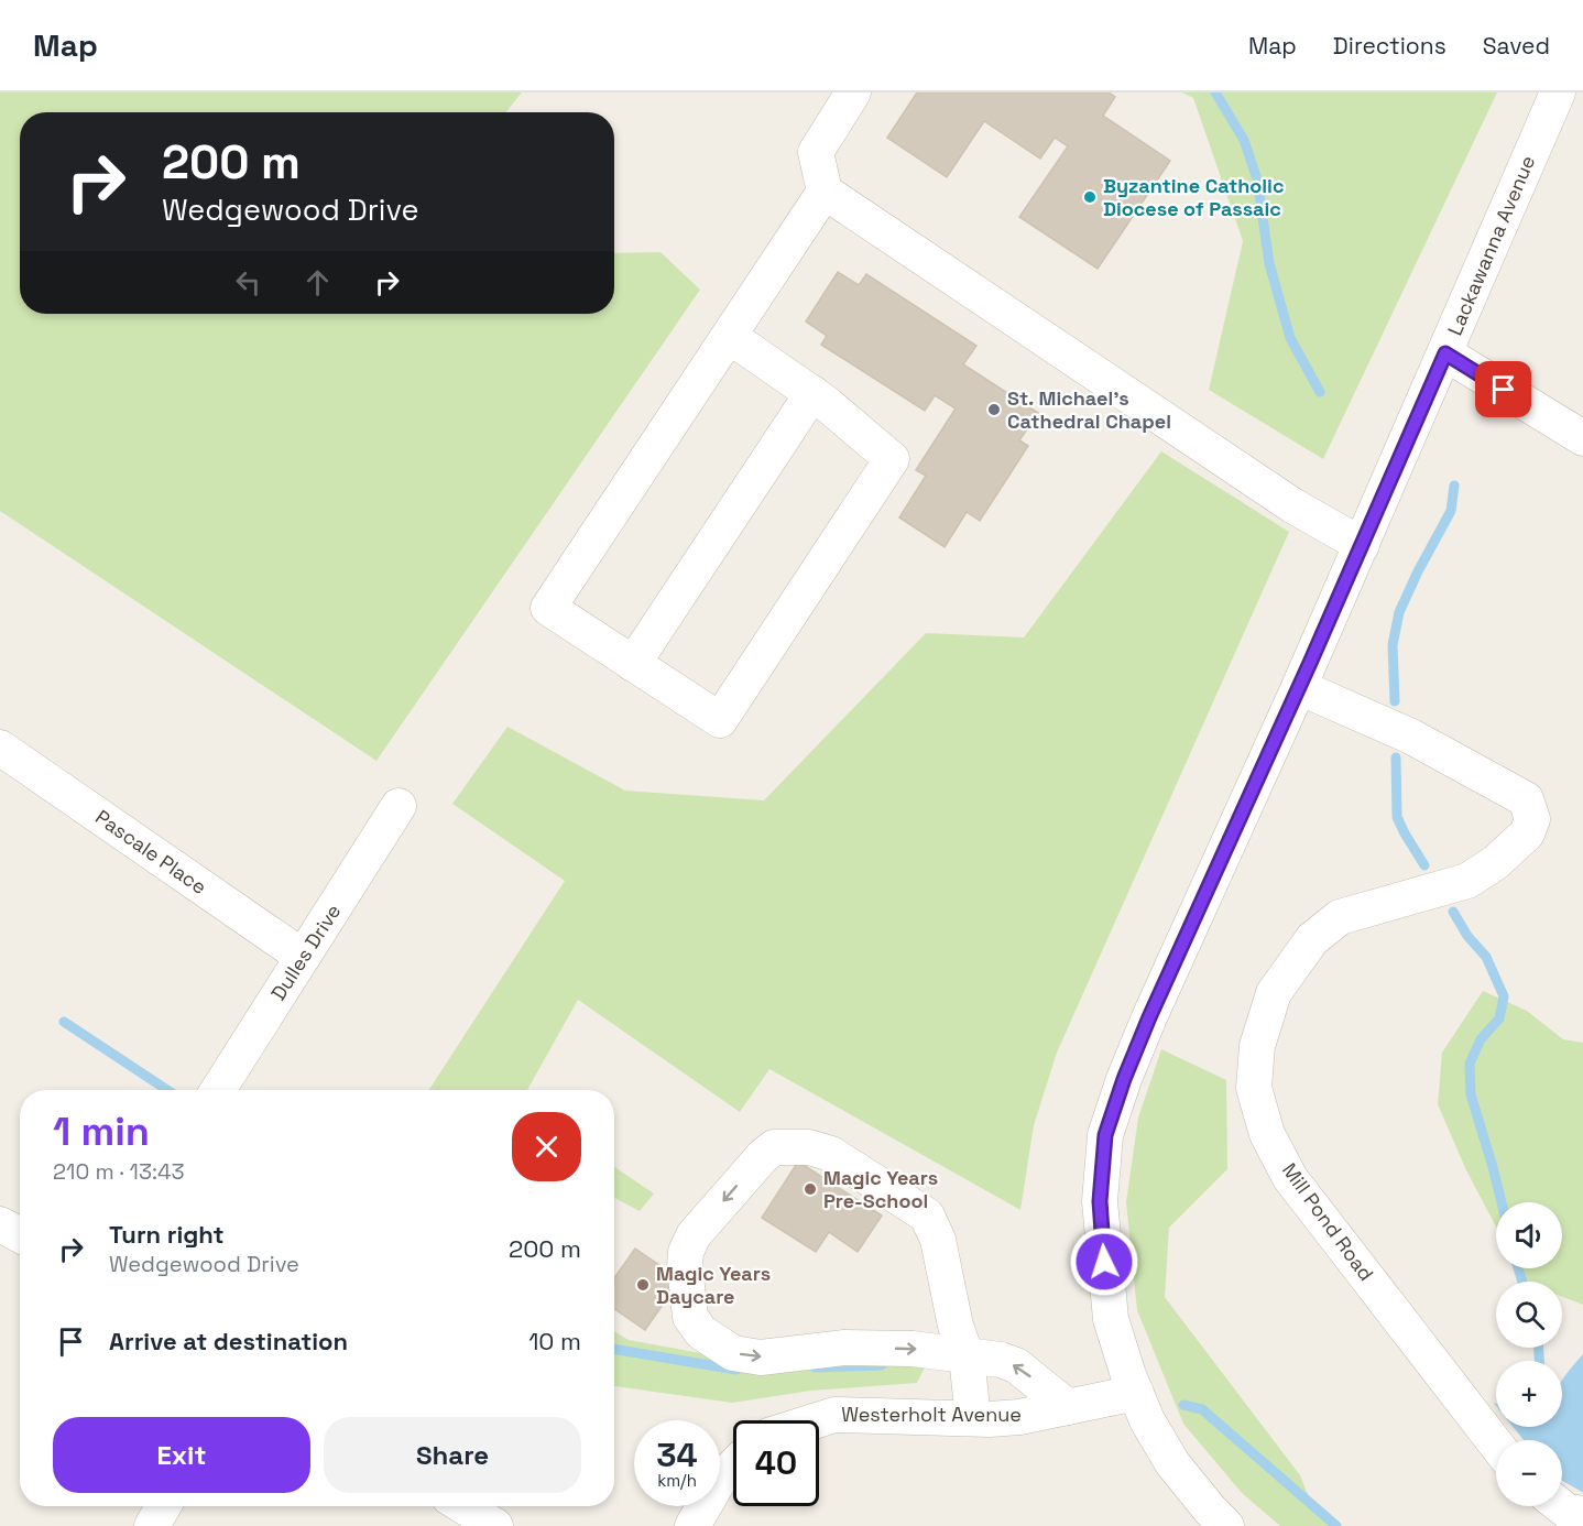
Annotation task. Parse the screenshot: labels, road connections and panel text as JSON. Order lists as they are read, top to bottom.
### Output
{
  "streets": {
    "street": [
      "Lackawanna Avenue",
      "Pascale Place",
      "Dulles Drive",
      "Mill Pond Road",
      "Westerholt Avenue"
    ]
  },
  "crossings": [
    ["Lackawanna Avenue", "Mill Pond Road"],
    ["Lackawanna Avenue", "Westerholt Avenue"],
    ["Pascale Place", "Dulles Drive"]
  ],
  "places": [
    "Byzantine Catholic Diocese of Passaic",
    "St. Michael's Cathedral Chapel",
    "Magic Years Pre-School",
    "Magic Years Daycare"
  ],
  "page": {
    "header": "Map",
    "nav": ["Map", "Directions", "Saved"],
    "turn": ["200 m", "Wedgewood Drive"],
    "heading": ["1 min", "210 m · 13:43"],
    "map_buttons": ["+", "−"],
    "list": [
      {
        "name": "Turn right",
        "note": "Wedgewood Drive",
        "value": "200 m"
      },
      {
        "name": "Arrive at destination",
        "value": "10 m"
      }
    ],
    "buttons": ["Exit", "Share"],
    "speed": "34 km/h",
    "limit": "40"
  }
}
